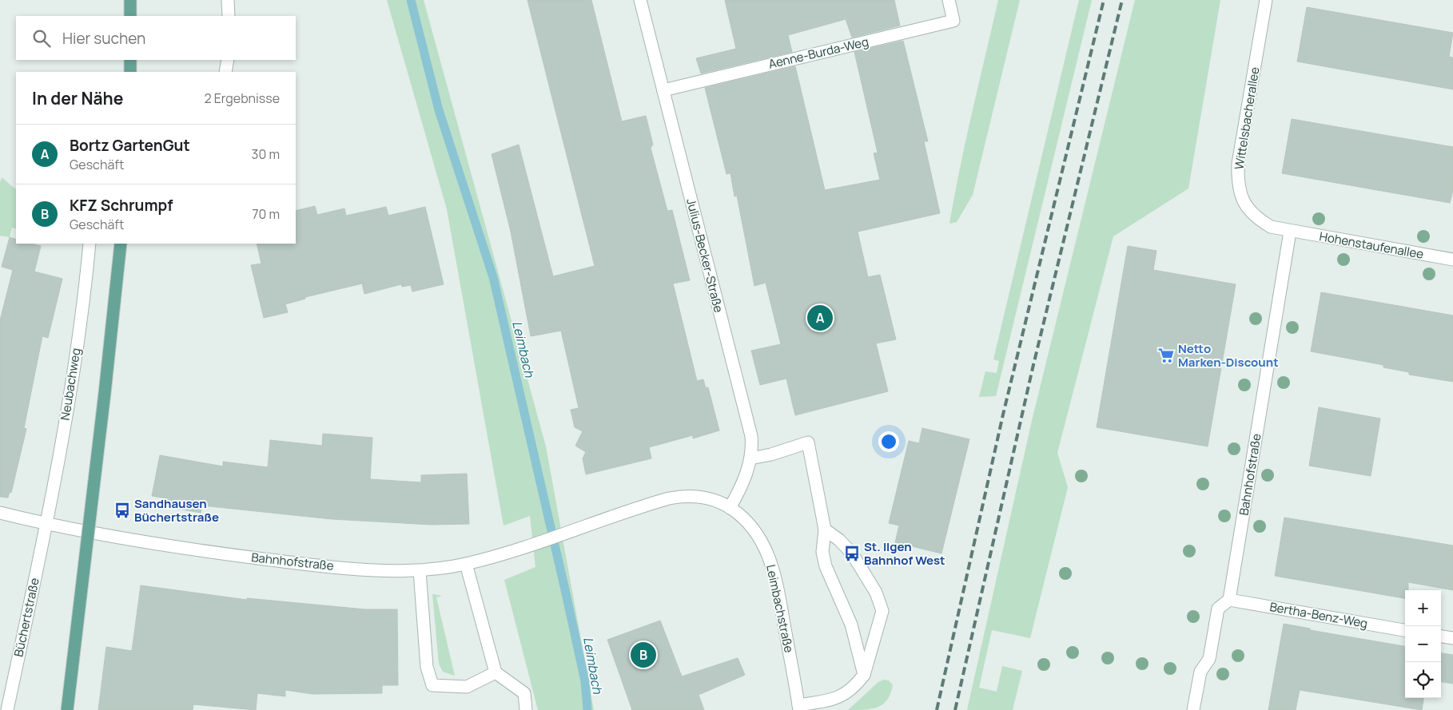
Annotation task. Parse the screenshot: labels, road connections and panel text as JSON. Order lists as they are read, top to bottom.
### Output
{
  "streets": {
    "street": [
      "Aenne-Burda-Weg",
      "Wittelsbacherallee",
      "Hohenstaufenallee",
      "Julius-Becker-Straße",
      "Neubachweg",
      "Bahnhofstraße",
      "Leimbachstraße",
      "Bertha-Benz-Weg",
      "Büchertstraße"
    ]
  },
  "crossings": [
    ["Aenne-Burda-Weg", "Julius-Becker-Straße"],
    ["Wittelsbacherallee", "Hohenstaufenallee"],
    ["Wittelsbacherallee", "Bahnhofstraße"],
    ["Hohenstaufenallee", "Bahnhofstraße"],
    ["Julius-Becker-Straße", "Leimbachstraße"],
    ["Neubachweg", "Bahnhofstraße"],
    ["Neubachweg", "Büchertstraße"],
    ["Bahnhofstraße", "Leimbachstraße"],
    ["Bahnhofstraße", "Bertha-Benz-Weg"],
    ["Bahnhofstraße", "Büchertstraße"]
  ],
  "water": ["Leimbach"],
  "places": {
    "supermarket": ["Netto Marken-Discount"],
    "bus stop": ["Sandhausen Büchertstraße", "St. Ilgen Bahnhof West"]
  },
  "page": {
    "search": "Hier suchen",
    "heading": ["In der Nähe", "2 Ergebnisse"],
    "list": [
      {
        "mark": "A",
        "name": "Bortz GartenGut",
        "note": "Geschäft",
        "value": "30 m"
      },
      {
        "mark": "B",
        "name": "KFZ Schrumpf",
        "note": "Geschäft",
        "value": "70 m"
      }
    ],
    "pins": ["A", "B"],
    "map_buttons": ["+", "−"]
  }
}
